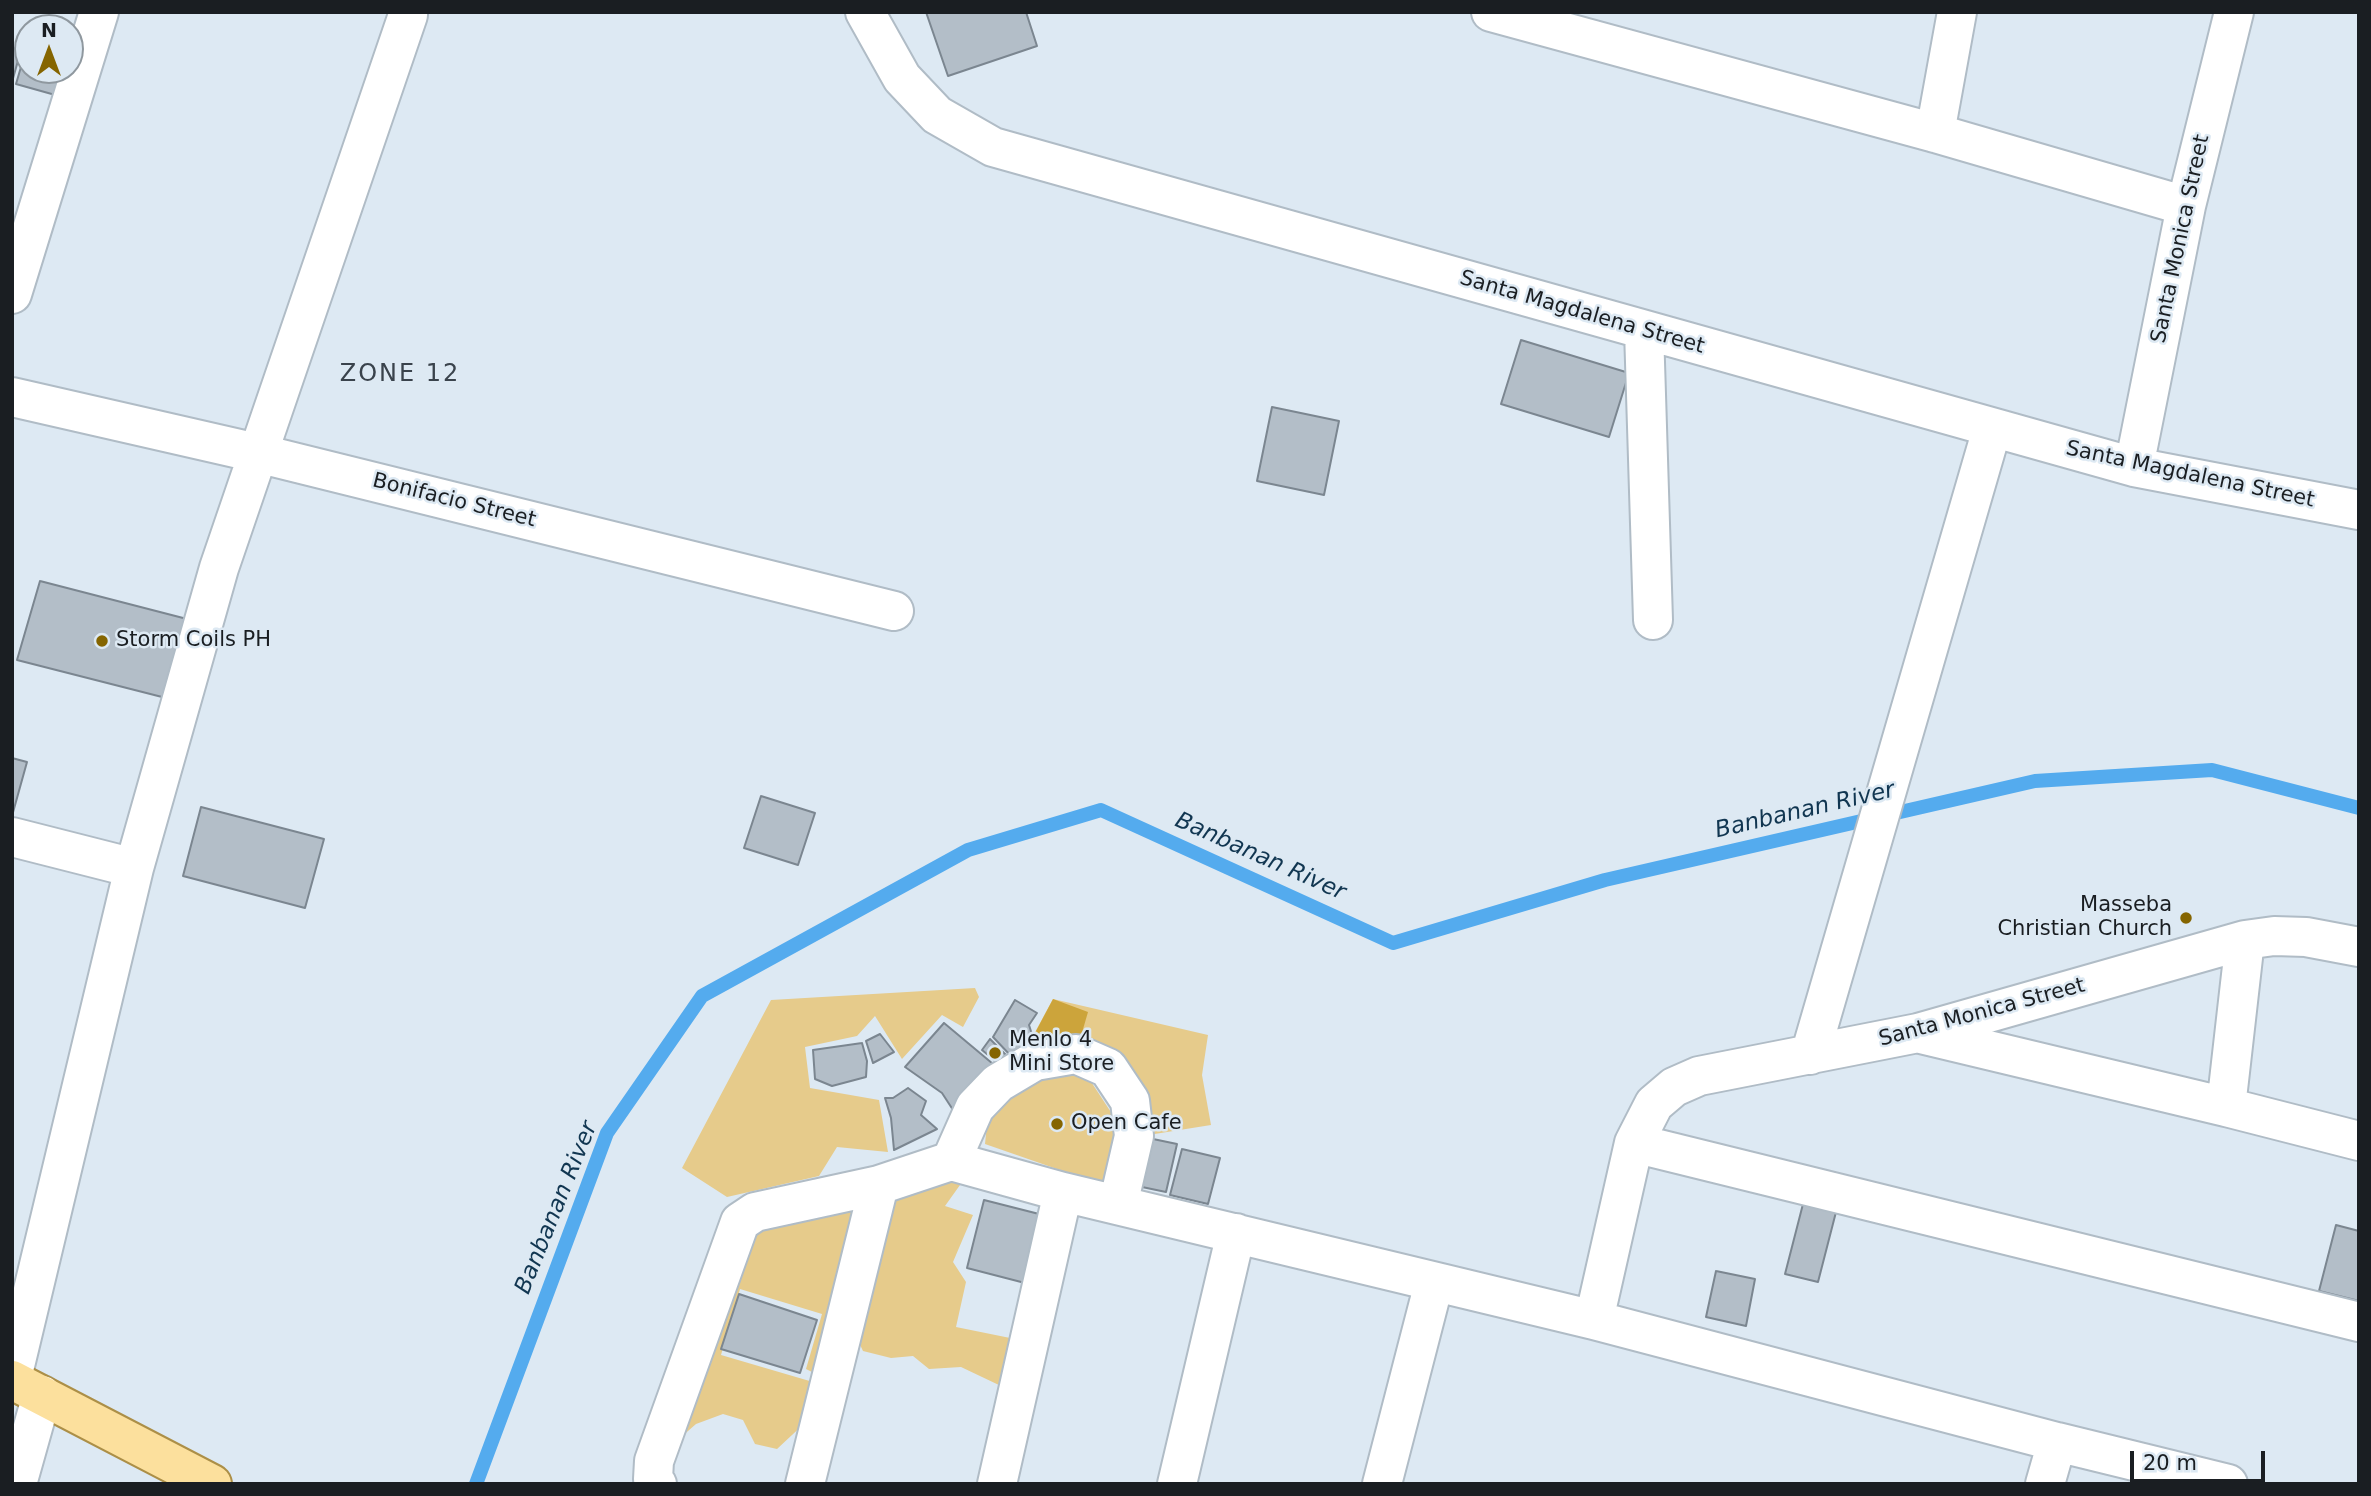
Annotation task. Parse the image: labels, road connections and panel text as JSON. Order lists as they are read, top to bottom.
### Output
{
  "streets": {
    "street": ["Santa Monica Street", "Santa Magdalena Street", "Bonifacio Street"]
  },
  "crossings": [
    ["Santa Monica Street", "Santa Magdalena Street"]
  ],
  "districts": ["ZONE 12"],
  "water": ["Banbanan River"],
  "places": [
    "Storm Coils PH",
    "Masseba Christian Church",
    "Menlo 4 Mini Store",
    "Open Cafe"
  ],
  "scale_bar": "20 m",
  "north": "top"
}
